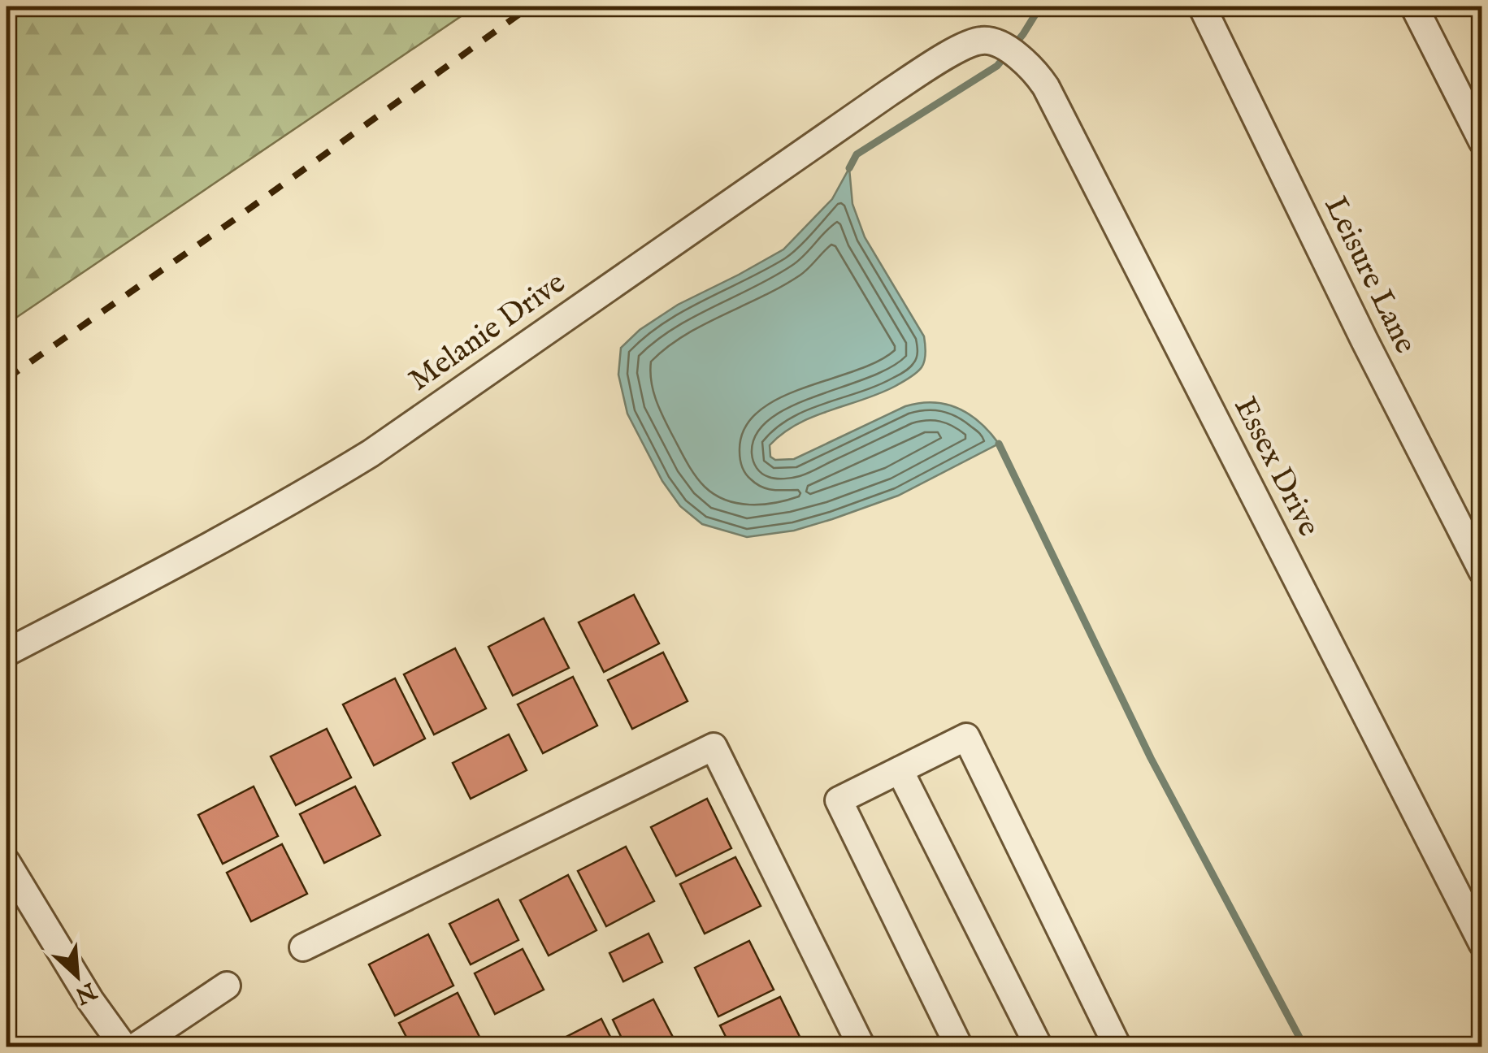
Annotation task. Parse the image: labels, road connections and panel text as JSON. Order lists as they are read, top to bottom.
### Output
{
  "streets": {
    "street": ["Leisure Lane", "Melanie Drive", "Essex Drive"]
  },
  "crossings": [
    ["Melanie Drive", "Essex Drive"]
  ],
  "north": "bottom right"
}
